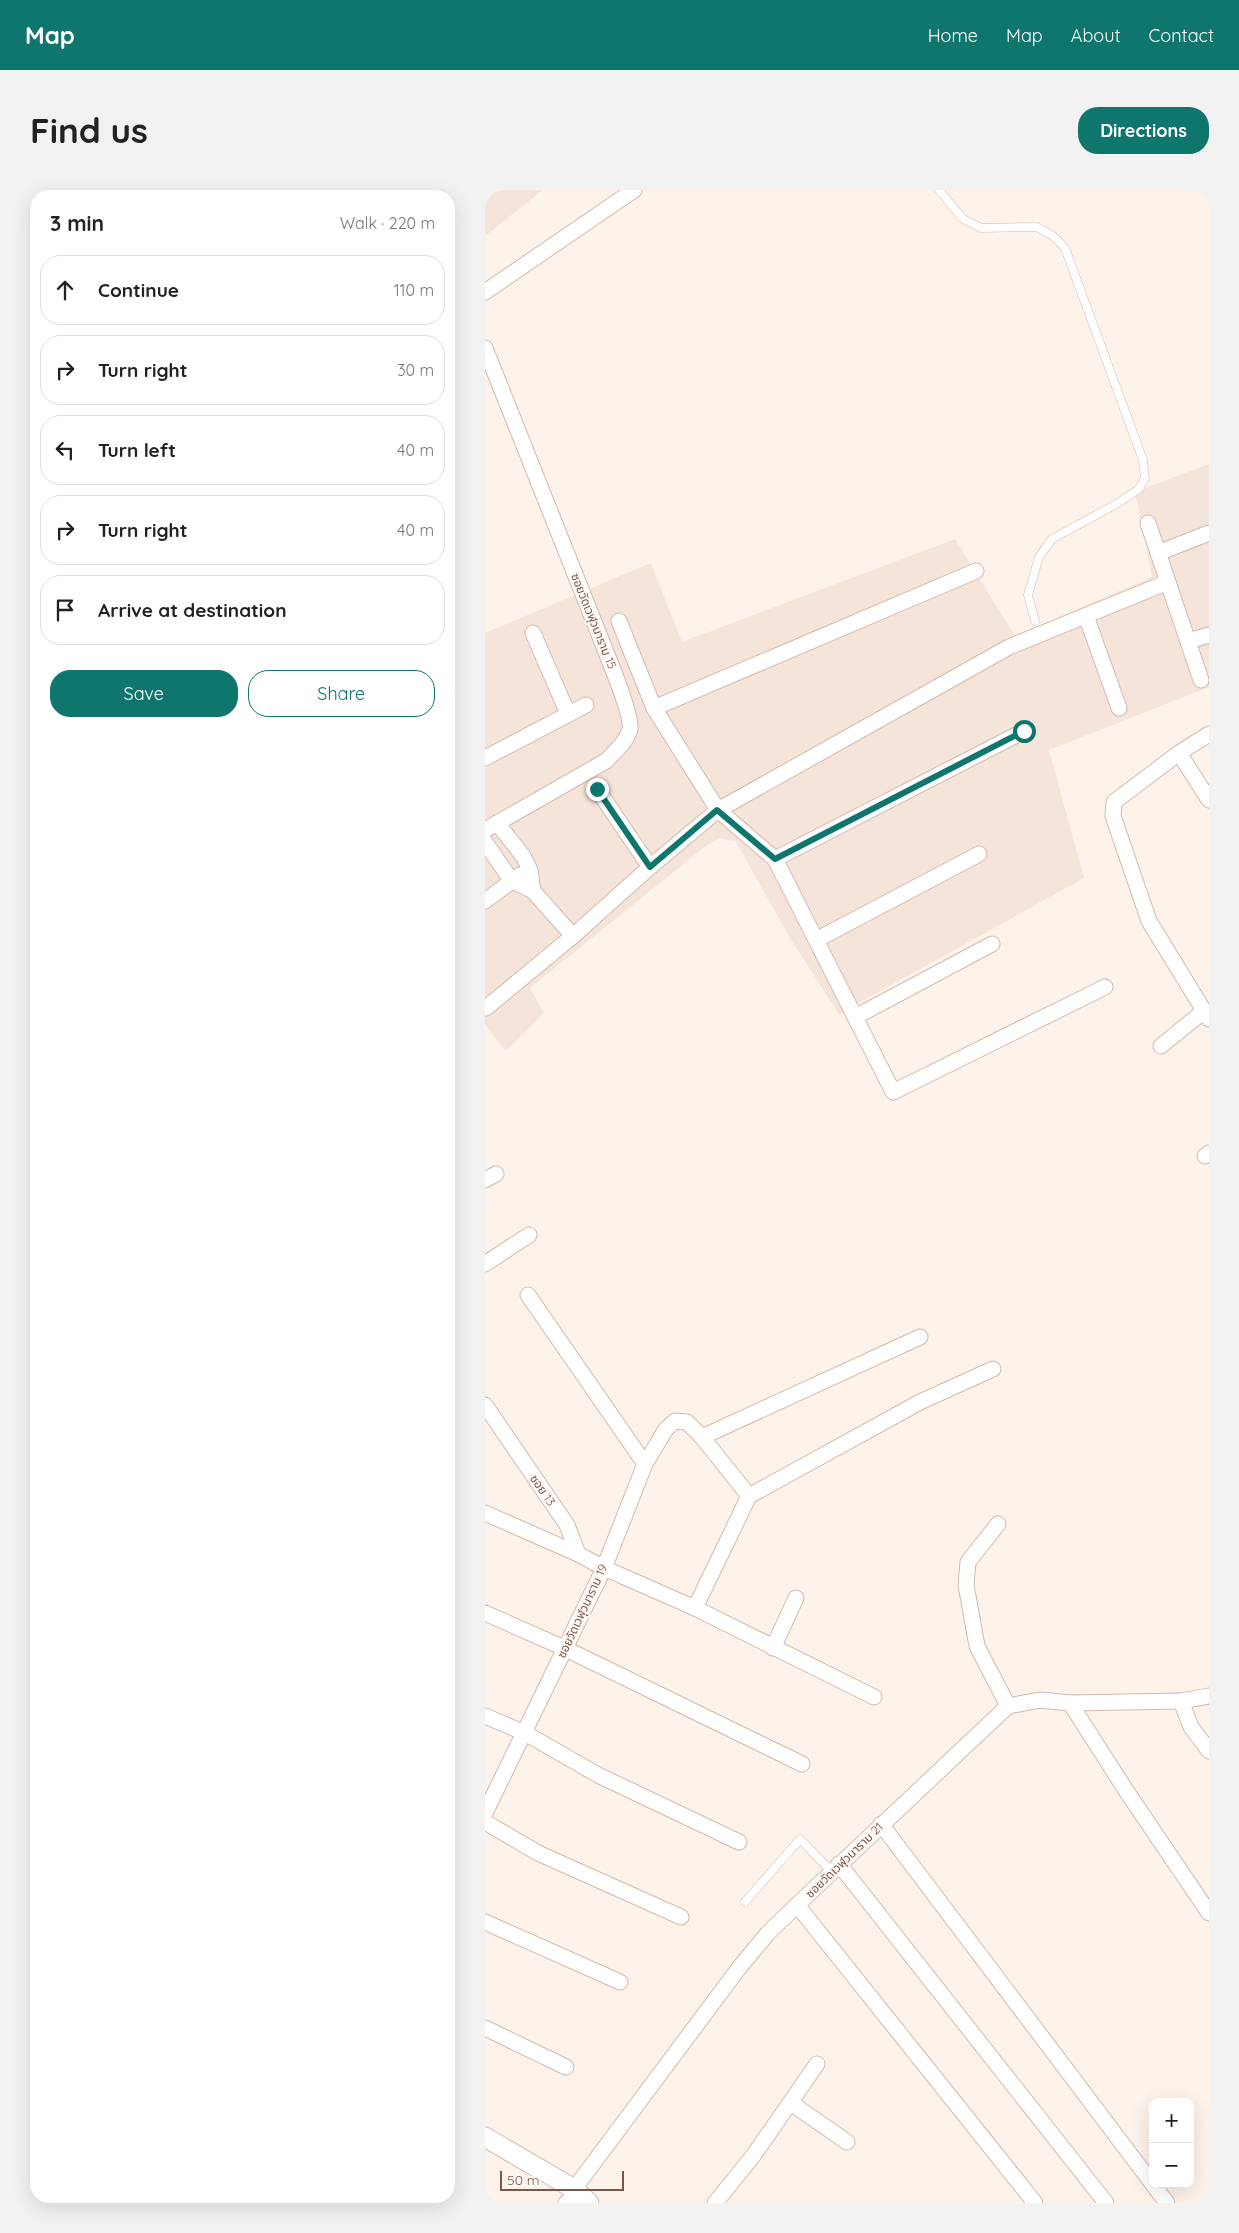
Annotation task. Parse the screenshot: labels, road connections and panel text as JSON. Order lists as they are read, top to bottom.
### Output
{
  "streets": {
    "street": [
      "ซอยวัดเวฬุวนาราม 15",
      "ซอย 13",
      "ซอยวัดเวฬุวนาราม 19",
      "ซอยวัดเวฬุวนาราม 21"
    ]
  },
  "scale_bar": "50 m",
  "page": {
    "header": "Map",
    "nav": [
      "Home",
      "Map",
      "About",
      "Contact"
    ],
    "buttons": [
      "Directions",
      ["Save", "Share"]
    ],
    "title": "Find us",
    "heading": ["3 min", "Walk · 220 m"],
    "list": [
      ["Continue", "110 m"],
      ["Turn right", "30 m"],
      ["Turn left", "40 m"],
      ["Turn right", "40 m"],
      "Arrive at destination"
    ],
    "map_buttons": ["+", "−"],
    "scale": "50 m"
  }
}
